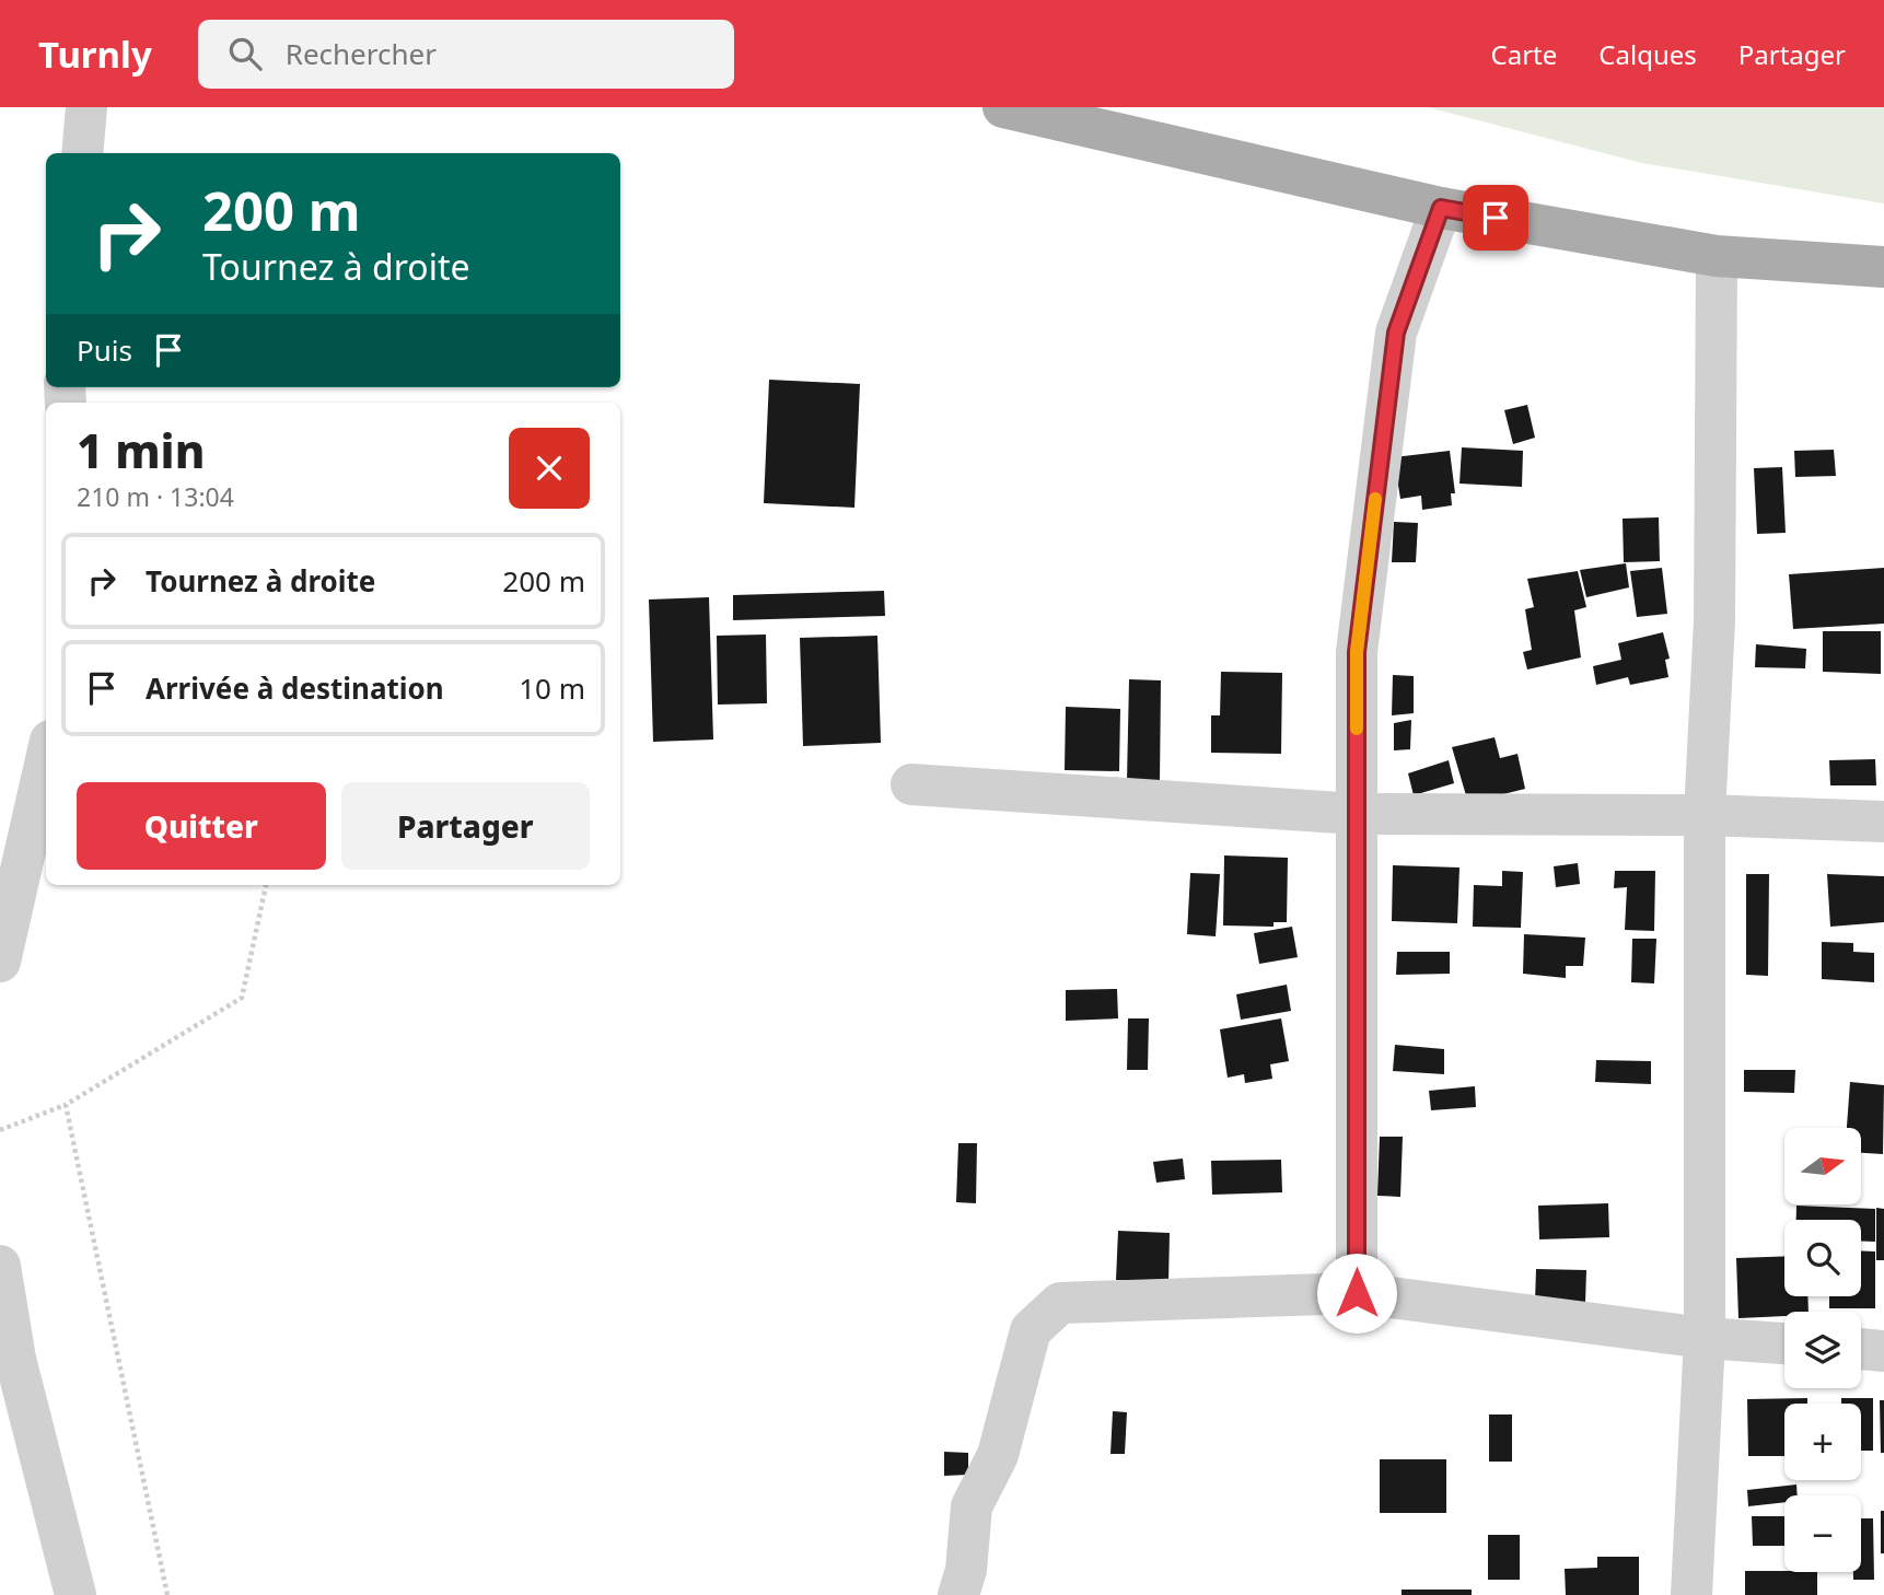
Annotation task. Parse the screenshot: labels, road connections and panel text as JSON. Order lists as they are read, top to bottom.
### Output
{
  "north": "right",
  "page": {
    "header": "Turnly",
    "search": "Rechercher",
    "nav": ["Carte", "Calques", "Partager"],
    "turn": ["200 m", "Tournez à droite"],
    "then": "Puis",
    "heading": ["1 min", "210 m · 13:04"],
    "list": [
      {
        "name": "Tournez à droite",
        "value": "200 m"
      },
      {
        "name": "Arrivée à destination",
        "value": "10 m"
      }
    ],
    "buttons": ["Quitter", "Partager"],
    "map_buttons": ["+", "−"]
  }
}
